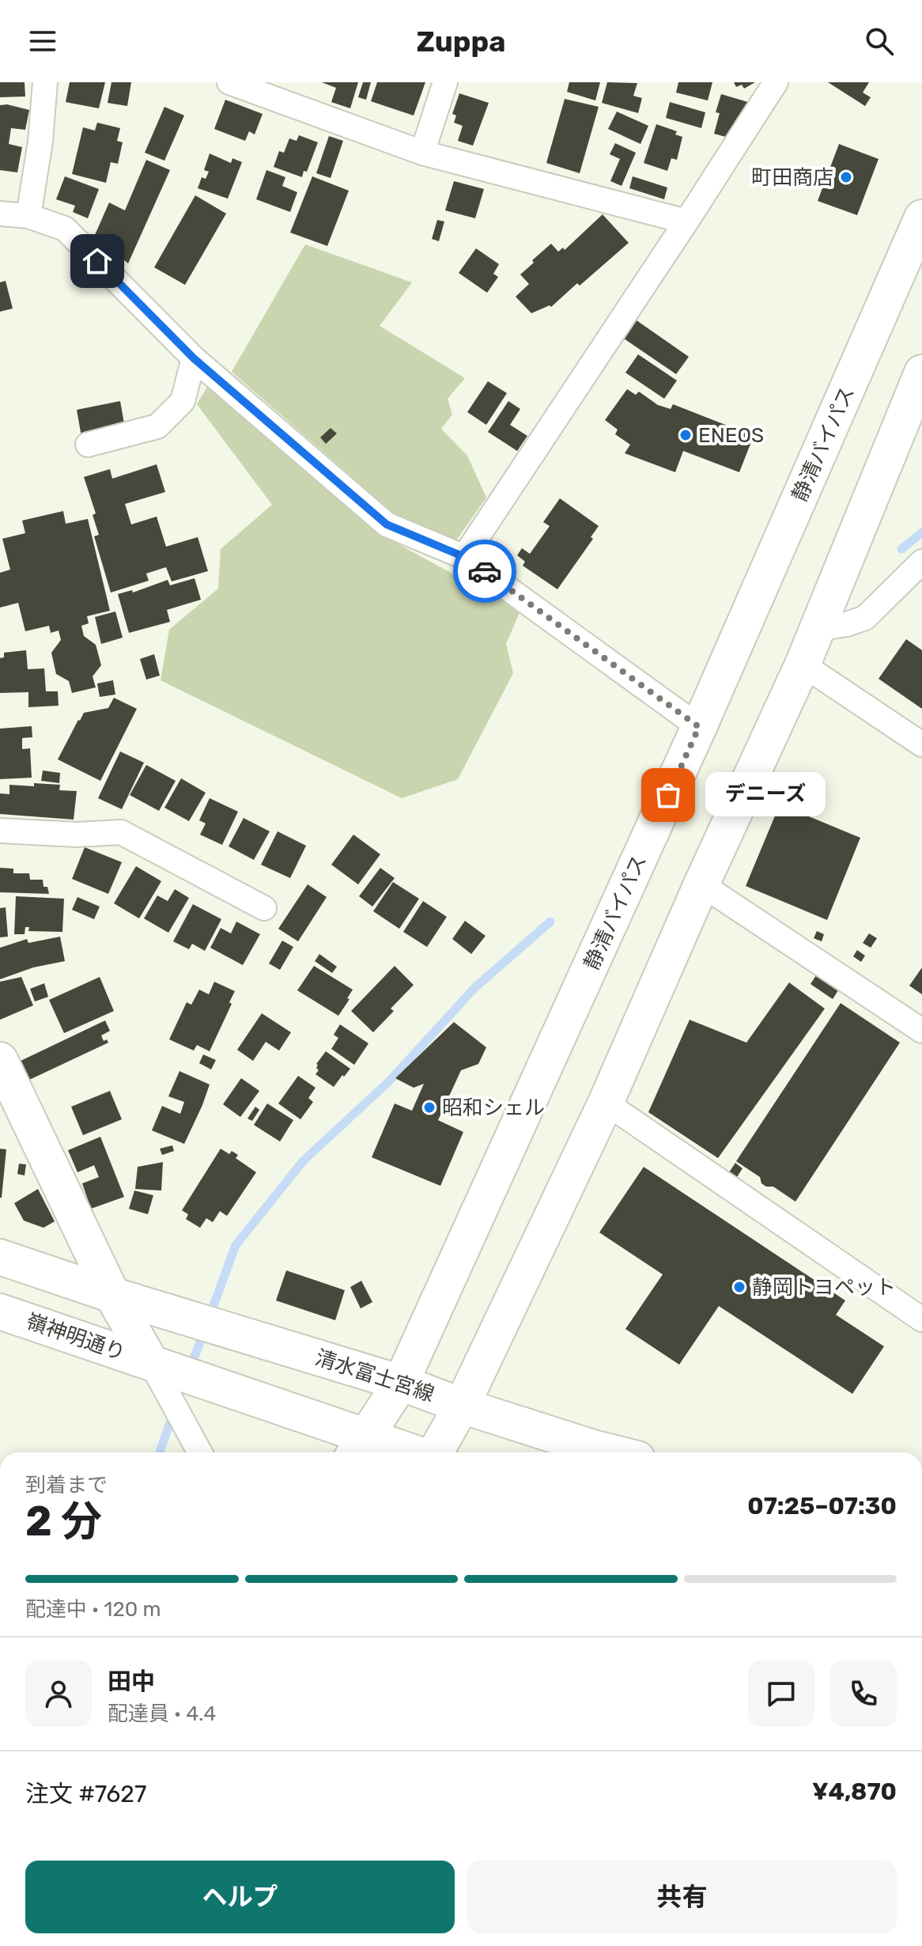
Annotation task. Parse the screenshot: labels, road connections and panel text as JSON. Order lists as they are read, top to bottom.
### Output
{
  "streets": {
    "main road": ["静清バイパス", "嶺神明通り", "清水富士宮線"]
  },
  "crossings": [
    ["静清バイパス", "清水富士宮線"]
  ],
  "places": [
    "町田商店",
    "ENEOS",
    "デニーズ",
    "昭和シェル",
    "静岡トヨペット"
  ],
  "page": {
    "header": "Zuppa",
    "bubble": "デニーズ",
    "heading": ["2 分", "到着まで", "07:25–07:30"],
    "panel": [
      "田中",
      "配達員 · 4.4",
      "注文 #7627",
      "¥4,870"
    ],
    "bar": "配達中 · 120 m",
    "buttons": ["ヘルプ", "共有"]
  }
}
